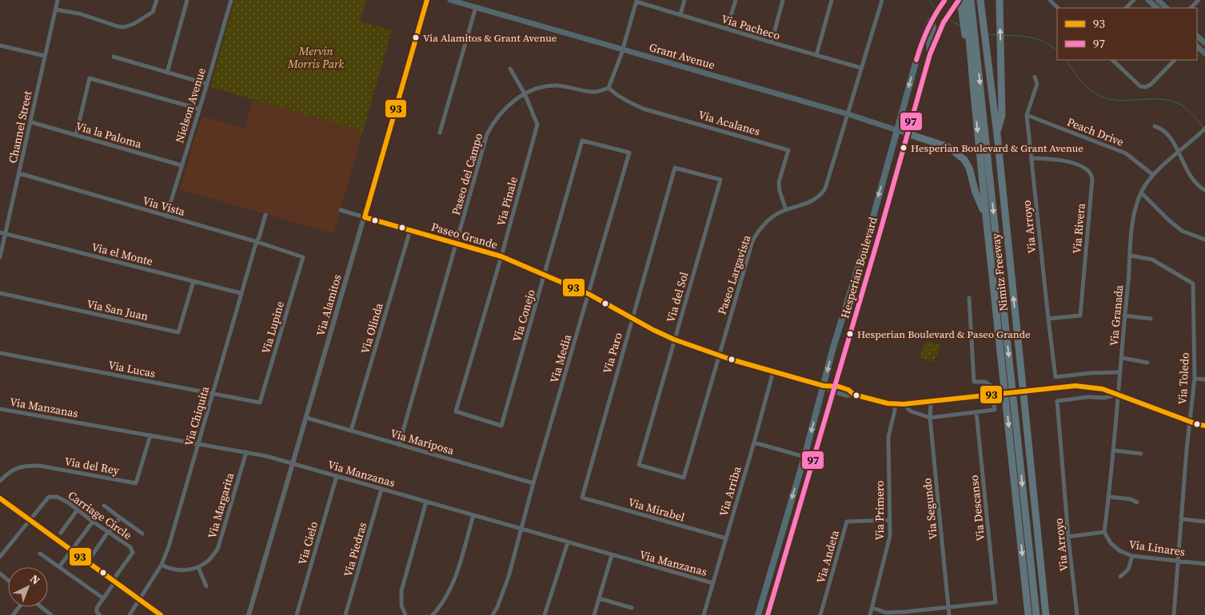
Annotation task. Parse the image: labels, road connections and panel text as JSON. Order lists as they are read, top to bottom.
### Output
{
  "streets": {
    "highway": ["Nimitz Freeway"],
    "main road": ["Grant Avenue", "Hesperian Boulevard"],
    "street": [
      "Via Pacheco",
      "Nielson Avenue",
      "Via Acalanes",
      "Channel Street",
      "Peach Drive",
      "Via la Paloma",
      "Paseo del Campo",
      "Via Pinale",
      "Via Vista",
      "Via Arroyo",
      "Via Rivera",
      "Paseo Grande",
      "Via el Monte",
      "Paseo Largavista",
      "Via del Sol",
      "Via Alamitos",
      "Via San Juan",
      "Via Conejo",
      "Via Granada",
      "Via Lupine",
      "Via Olinda",
      "Via Paro",
      "Via Media",
      "Via Lucas",
      "Via Toledo",
      "Via Manzanas",
      "Via Chiquita",
      "Via Mariposa",
      "Via del Rey",
      "Via Arriba",
      "Via Margarita",
      "Via Descanso",
      "Via Segundo",
      "Via Mirabel",
      "Via Primero",
      "Carriage Circle",
      "Via Cielo",
      "Via Linares",
      "Via Piedras",
      "Via Andeta"
    ]
  },
  "crossings": [
    ["Via Pacheco", "Paseo Largavista"],
    ["Grant Avenue", "Hesperian Boulevard"],
    ["Grant Avenue", "Paseo Largavista"],
    ["Nielson Avenue", "Via la Paloma"],
    ["Nielson Avenue", "Via Vista"],
    ["Via Acalanes", "Paseo del Campo"],
    ["Via Acalanes", "Paseo Largavista"],
    ["Channel Street", "Via la Paloma"],
    ["Channel Street", "Via Vista"],
    ["Channel Street", "Via el Monte"],
    ["Peach Drive", "Via Arroyo"],
    ["Peach Drive", "Via Granada"],
    ["Paseo del Campo", "Via Pinale"],
    ["Paseo del Campo", "Paseo Grande"],
    ["Paseo del Campo", "Via Mariposa"],
    ["Via Pinale", "Paseo Grande"],
    ["Via Pinale", "Via Conejo"],
    ["Via Vista", "Via Lupine"],
    ["Via Vista", "Via Chiquita"],
    ["Via Arroyo", "Via Rivera"],
    ["Via Arroyo", "Paseo Grande"],
    ["Via Arroyo", "Via Granada"],
    ["Paseo Grande", "Hesperian Boulevard"],
    ["Paseo Grande", "Paseo Largavista"],
    ["Paseo Grande", "Via del Sol"],
    ["Paseo Grande", "Via Alamitos"],
    ["Paseo Grande", "Via Conejo"],
    ["Paseo Grande", "Via Granada"],
    ["Paseo Grande", "Via Olinda"],
    ["Paseo Grande", "Via Paro"],
    ["Paseo Grande", "Via Media"],
    ["Paseo Grande", "Via Toledo"],
    ["Paseo Grande", "Via Arriba"],
    ["Paseo Grande", "Via Segundo"],
    ["Paseo Grande", "Via Primero"],
    ["Via el Monte", "Via San Juan"],
    ["Via el Monte", "Via Chiquita"],
    ["Paseo Largavista", "Via del Sol"],
    ["Via del Sol", "Via Paro"],
    ["Via Alamitos", "Via Manzanas"],
    ["Via Alamitos", "Via Mariposa"],
    ["Via Conejo", "Via Media"],
    ["Via Granada", "Via Toledo"],
    ["Via Granada", "Via Linares"],
    ["Via Lupine", "Via Lucas"],
    ["Via Olinda", "Via Mariposa"],
    ["Via Paro", "Via Mirabel"],
    ["Via Media", "Via Manzanas"],
    ["Via Media", "Via Mariposa"],
    ["Via Lucas", "Via Chiquita"],
    ["Via Toledo", "Via Linares"],
    ["Via Manzanas", "Via Chiquita"],
    ["Via Manzanas", "Via del Rey"],
    ["Via Manzanas", "Via Arriba"],
    ["Via Manzanas", "Via Margarita"],
    ["Via Manzanas", "Via Cielo"],
    ["Via Manzanas", "Via Piedras"],
    ["Via Arriba", "Via Mirabel"],
    ["Via Descanso", "Via Segundo"],
    ["Via Primero", "Via Andeta"]
  ],
  "parks": ["Mervin Morris Park"],
  "places": ["Via Alamitos & Grant Avenue", "Hesperian Boulevard & Grant Avenue", "Hesperian Boulevard & Paseo Grande"],
  "lines": ["transit line 93", "transit line 97"],
  "legend": ["93", "97"],
  "north": "top right"
}
